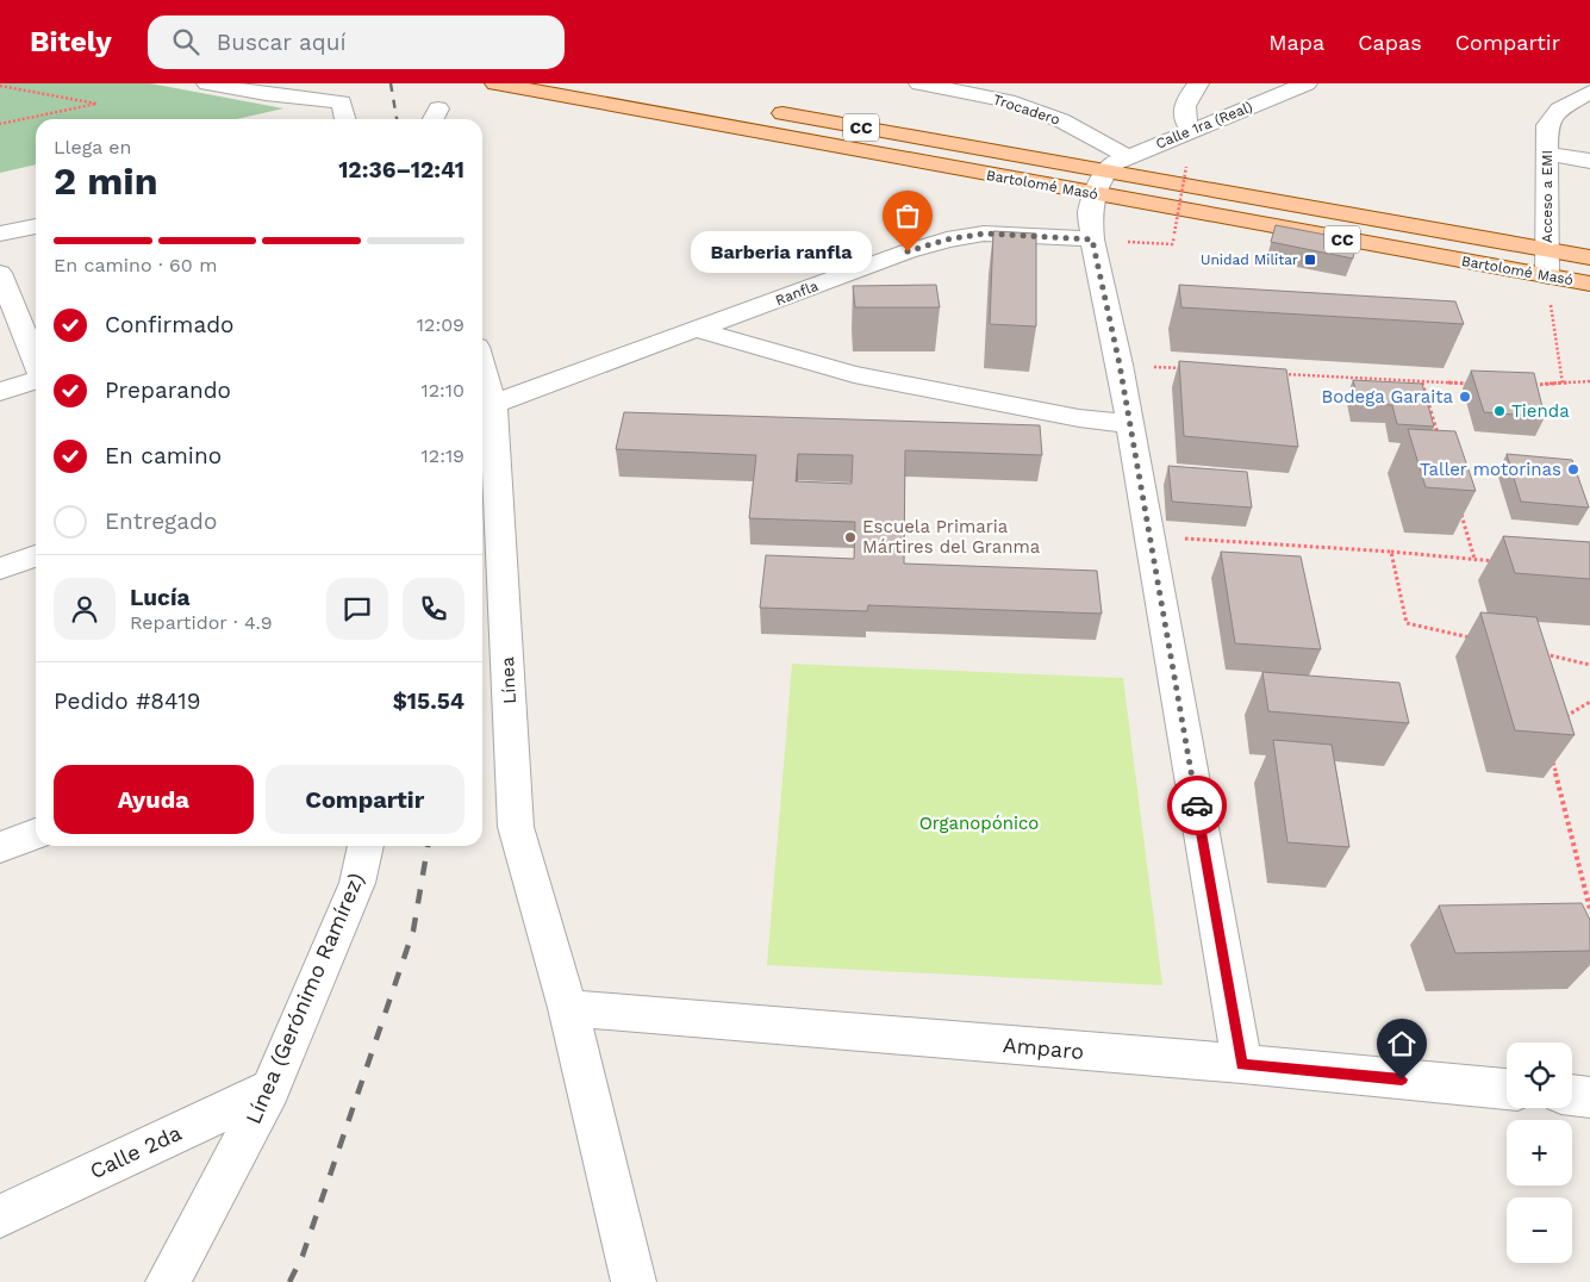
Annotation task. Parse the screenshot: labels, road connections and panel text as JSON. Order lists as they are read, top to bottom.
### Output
{
  "streets": {
    "main road": ["CC", "Bartolomé Masó"],
    "street": [
      "Trocadero",
      "Calle 1ra (Real)",
      "Acceso a EMI",
      "Ranfla",
      "Línea",
      "Línea (Gerónimo Ramírez)",
      "Amparo",
      "Calle 2da"
    ]
  },
  "crossings": [
    ["Trocadero", "Calle 1ra (Real)"],
    ["Calle 1ra (Real)", "Bartolomé Masó"],
    ["Bartolomé Masó", "Acceso a EMI"],
    ["Ranfla", "Línea"],
    ["Línea", "Amparo"],
    ["Línea (Gerónimo Ramírez)", "Calle 2da"]
  ],
  "parks": ["Organopónico"],
  "places": {
    "other": [
      "Barberia ranfla",
      "Bodega Garaita",
      "Tienda",
      "Taller motorinas",
      "Escuela Primaria Mártires del Granma"
    ],
    "transit": ["Unidad Militar"]
  },
  "page": {
    "header": "Bitely",
    "search": "Buscar aquí",
    "nav": ["Mapa", "Capas", "Compartir"],
    "heading": ["2 min", "Llega en", "12:36–12:41"],
    "panel": [
      "Lucía",
      "Repartidor · 4.9",
      "Pedido #8419",
      "$15.54"
    ],
    "bar": "En camino · 60 m",
    "bubble": "Barberia ranfla",
    "list": [
      ["Confirmado", "12:09"],
      ["Preparando", "12:10"],
      ["En camino", "12:19"],
      "Entregado"
    ],
    "buttons": ["Ayuda", "Compartir"],
    "map_buttons": ["+", "−"]
  }
}
